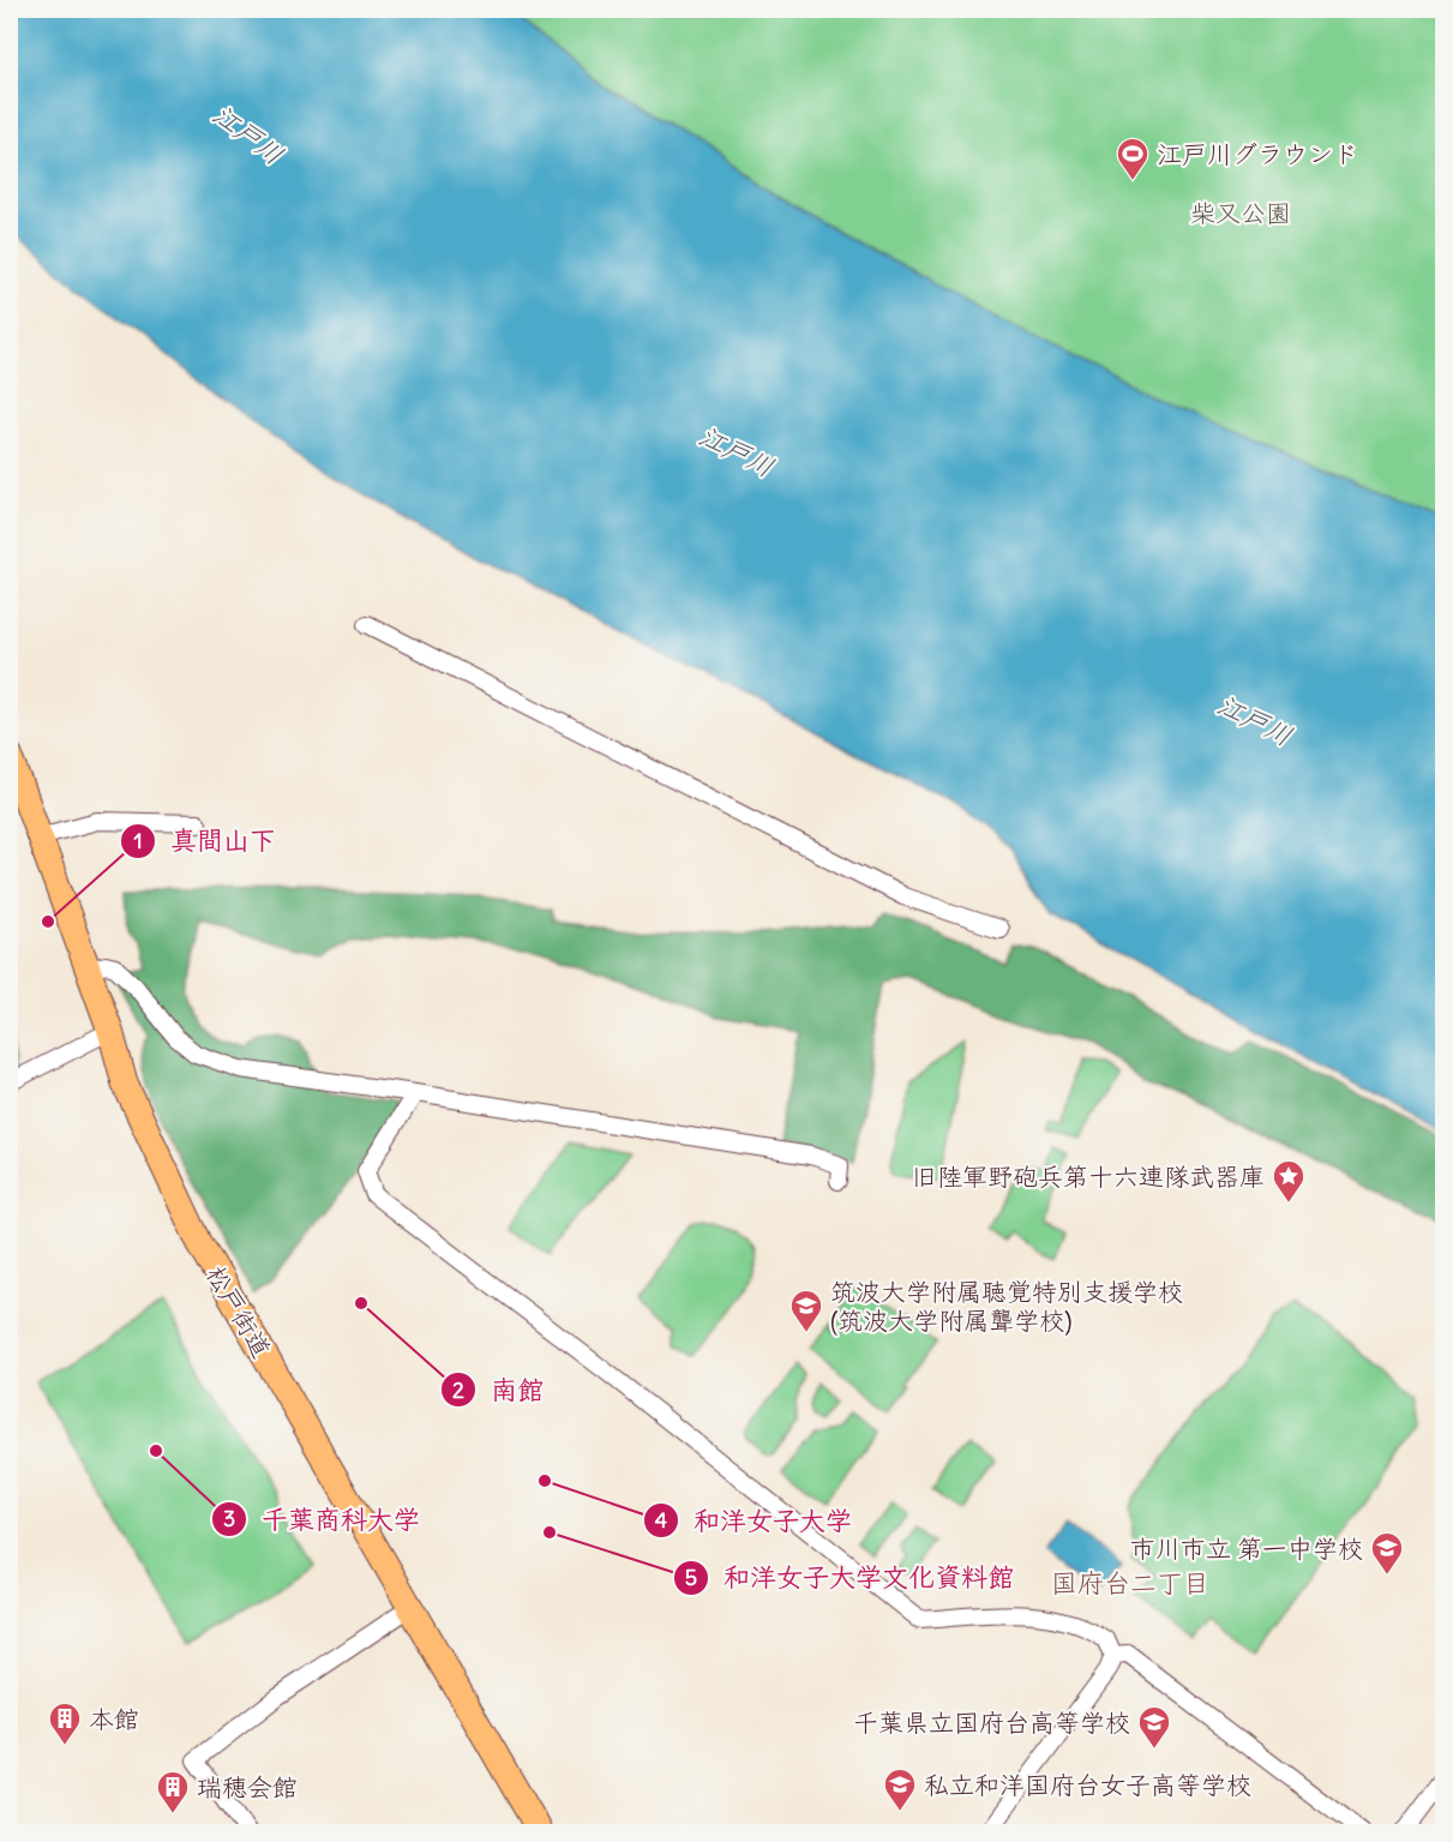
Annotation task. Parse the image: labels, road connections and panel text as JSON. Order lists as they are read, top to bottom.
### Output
{
  "streets": {
    "main road": ["松戸街道"]
  },
  "districts": ["国府台二丁目"],
  "water": ["江戸川"],
  "parks": ["柴又公園"],
  "places": {
    "sports": ["江戸川グラウンド"],
    "other": [
      "真間山下",
      "南館",
      "千葉商科大学",
      "和洋女子大学",
      "和洋女子大学文化資料館"
    ],
    "place": ["旧陸軍野砲兵第十六連隊武器庫"],
    "school or university": [
      "筑波大学附属聴覚特別支援学校 (筑波大学附属聾学校)",
      "市川市立 第一中学校",
      "千葉県立国府台高等学校",
      "私立和洋国府台女子高等学校"
    ],
    "building": ["本館", "瑞穂会館"]
  }
}
